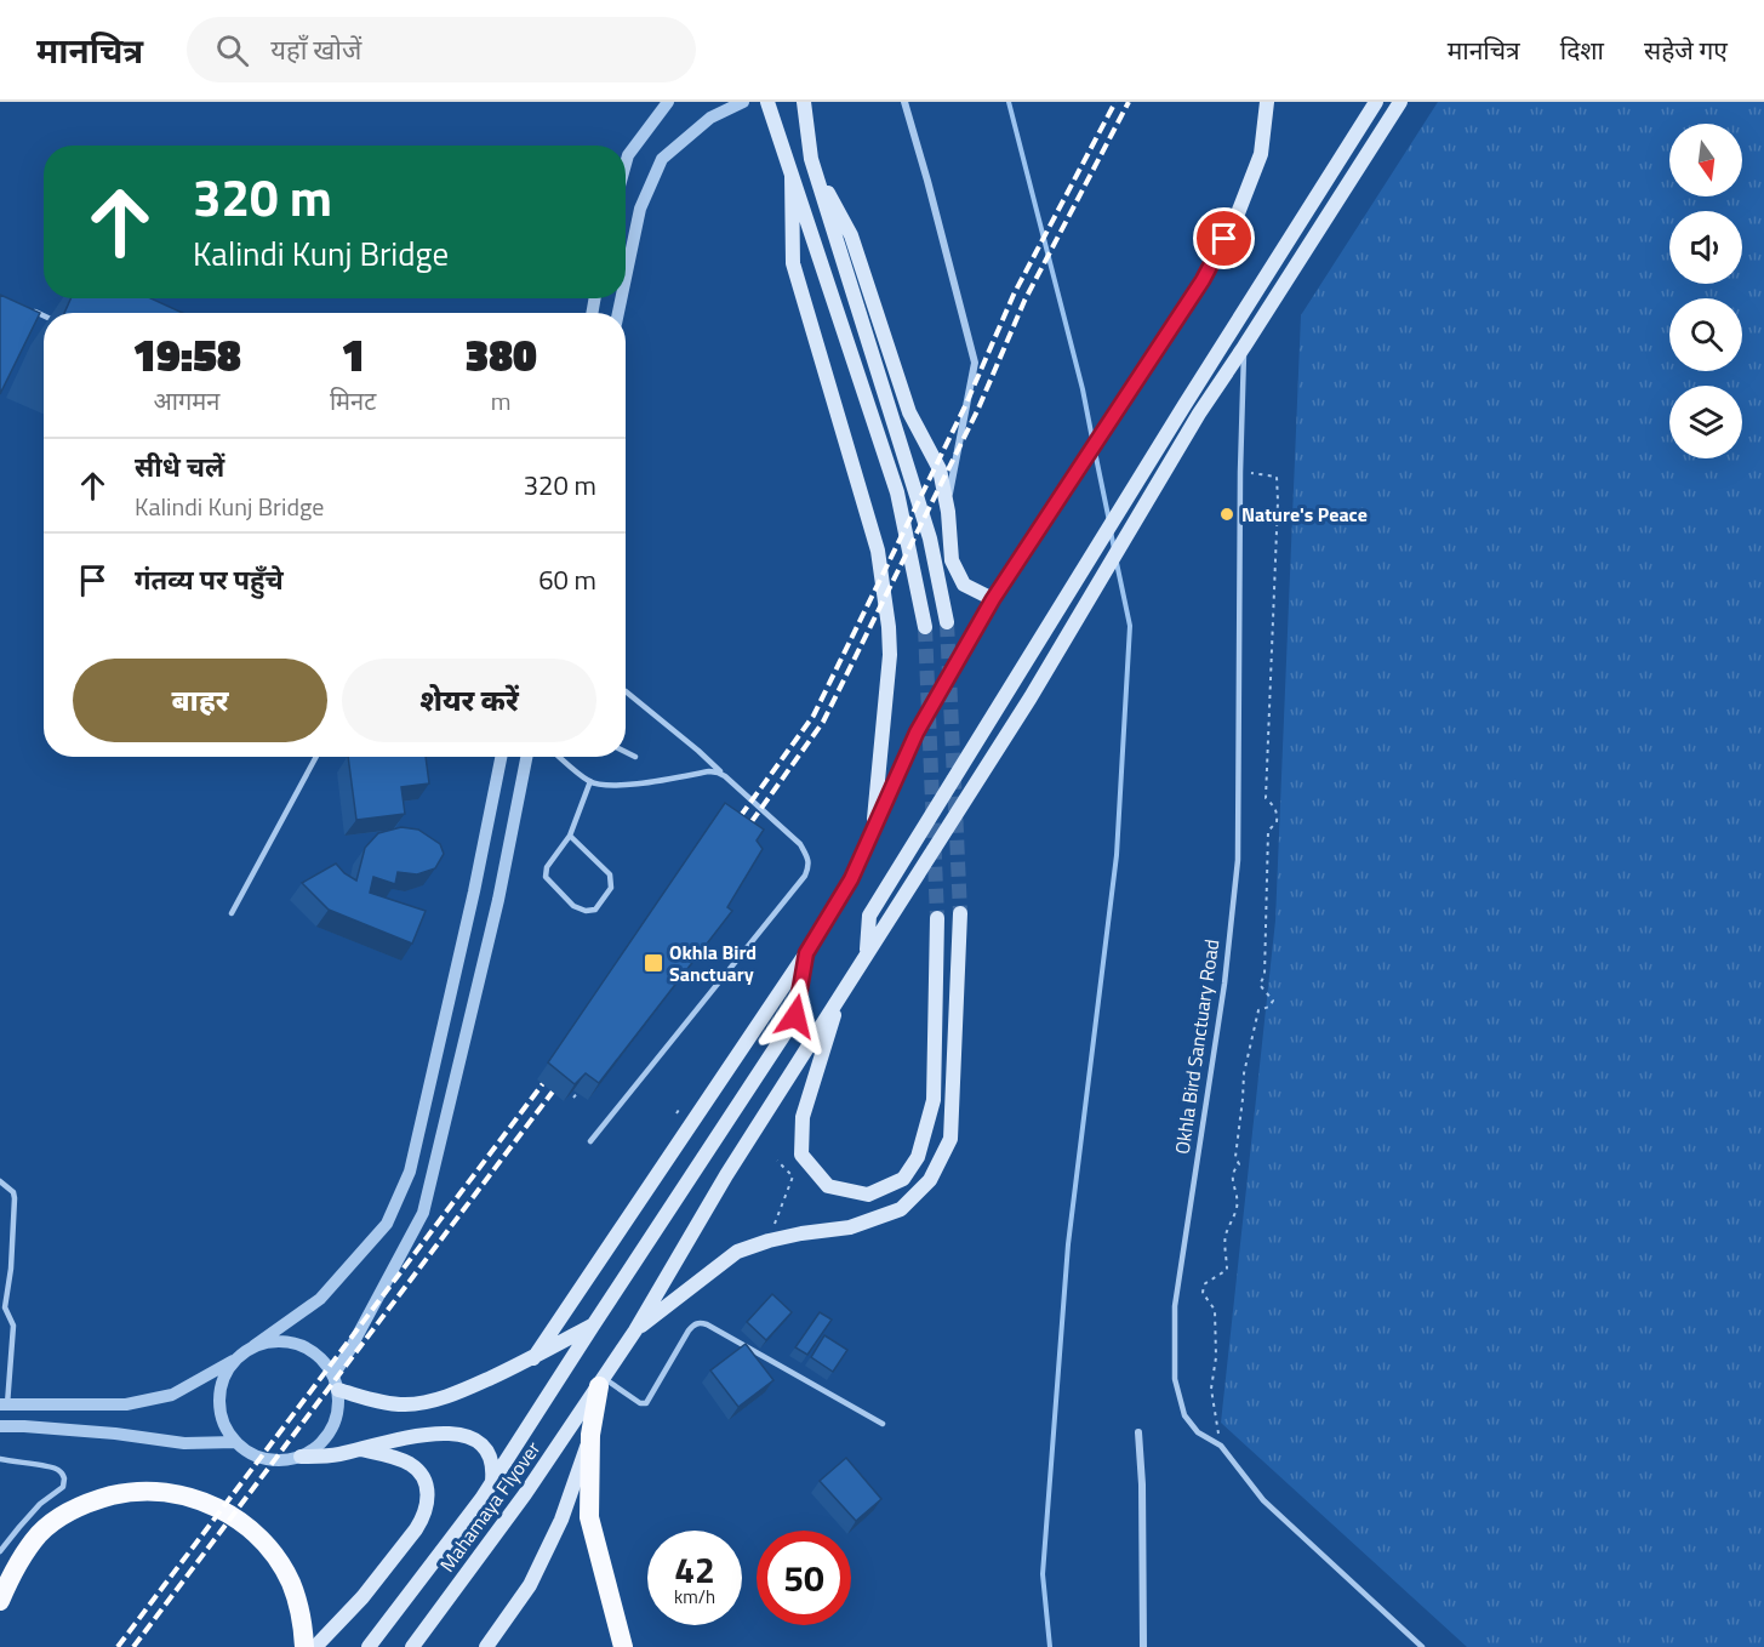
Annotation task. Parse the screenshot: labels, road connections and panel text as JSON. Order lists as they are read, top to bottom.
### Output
{
  "streets": {
    "main road": ["Mahamaya Flyover"],
    "lane": ["Okhla Bird Sanctuary Road"]
  },
  "places": {
    "other": ["Nature's Peace"],
    "transit": ["Okhla Bird Sanctuary"]
  },
  "north": "bottom",
  "page": {
    "header": "मानचित्र",
    "search": "यहाँ खोजें",
    "nav": ["मानचित्र", "दिशा", "सहेजे गए"],
    "turn": ["320 m", "Kalindi Kunj Bridge"],
    "eta": [
      "19:58",
      "आगमन",
      "1",
      "मिनट",
      "380",
      "m"
    ],
    "list": [
      {
        "name": "सीधे चलें",
        "note": "Kalindi Kunj Bridge",
        "value": "320 m"
      },
      {
        "name": "गंतव्य पर पहुँचे",
        "value": "60 m"
      }
    ],
    "buttons": ["बाहर", "शेयर करें"],
    "speed": "42 km/h",
    "limit": "50"
  }
}
